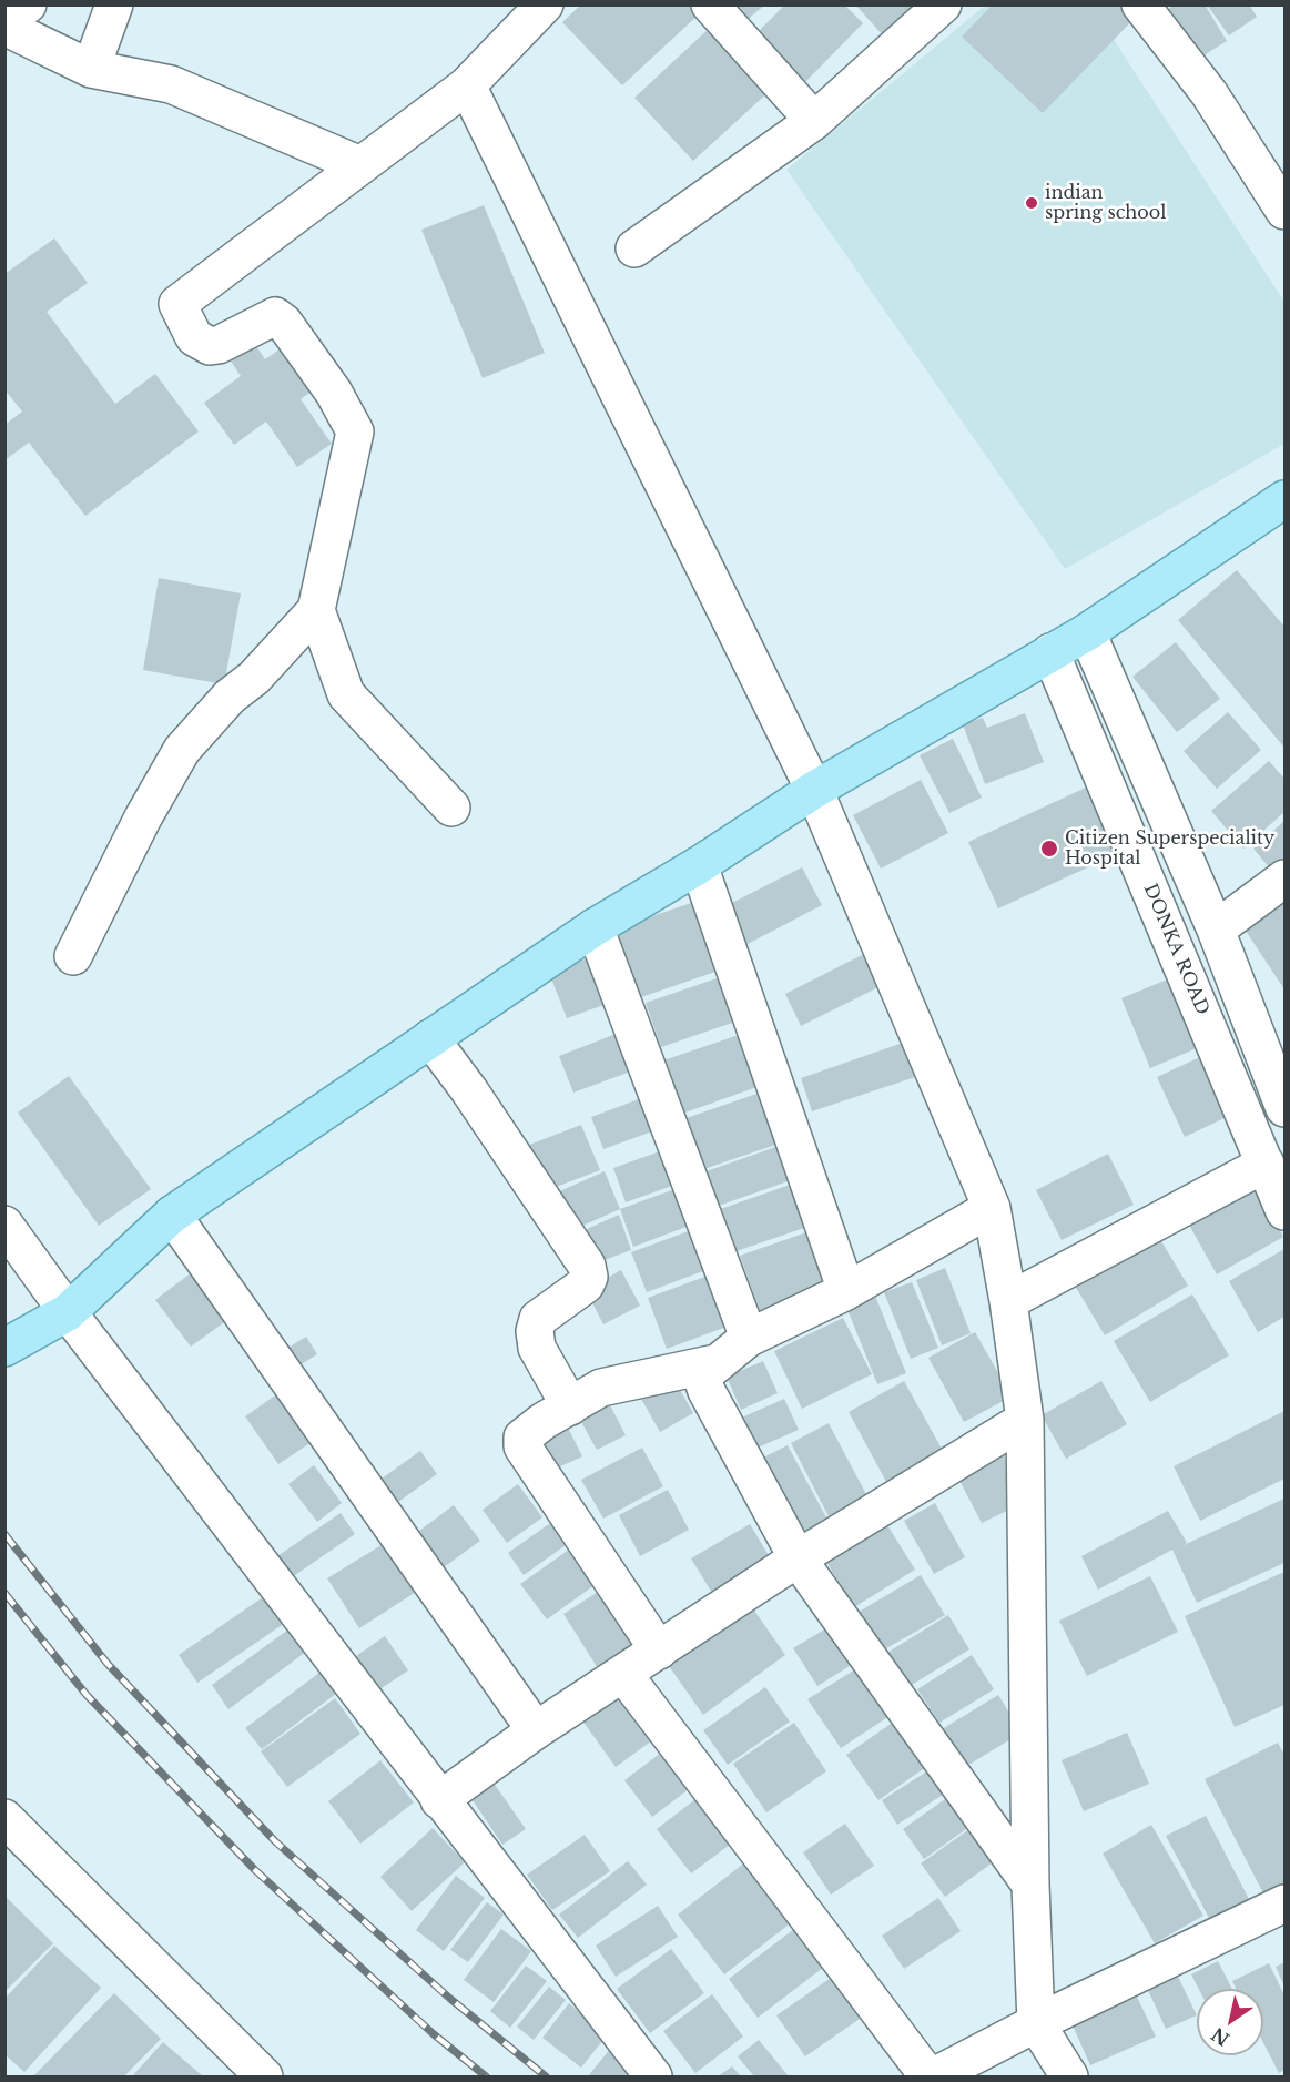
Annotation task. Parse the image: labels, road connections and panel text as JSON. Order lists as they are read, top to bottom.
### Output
{
  "streets": {
    "street": ["DONKA ROAD"]
  },
  "places": ["indian spring school", "Citizen Superspeciality Hospital"],
  "north": "bottom left"
}
